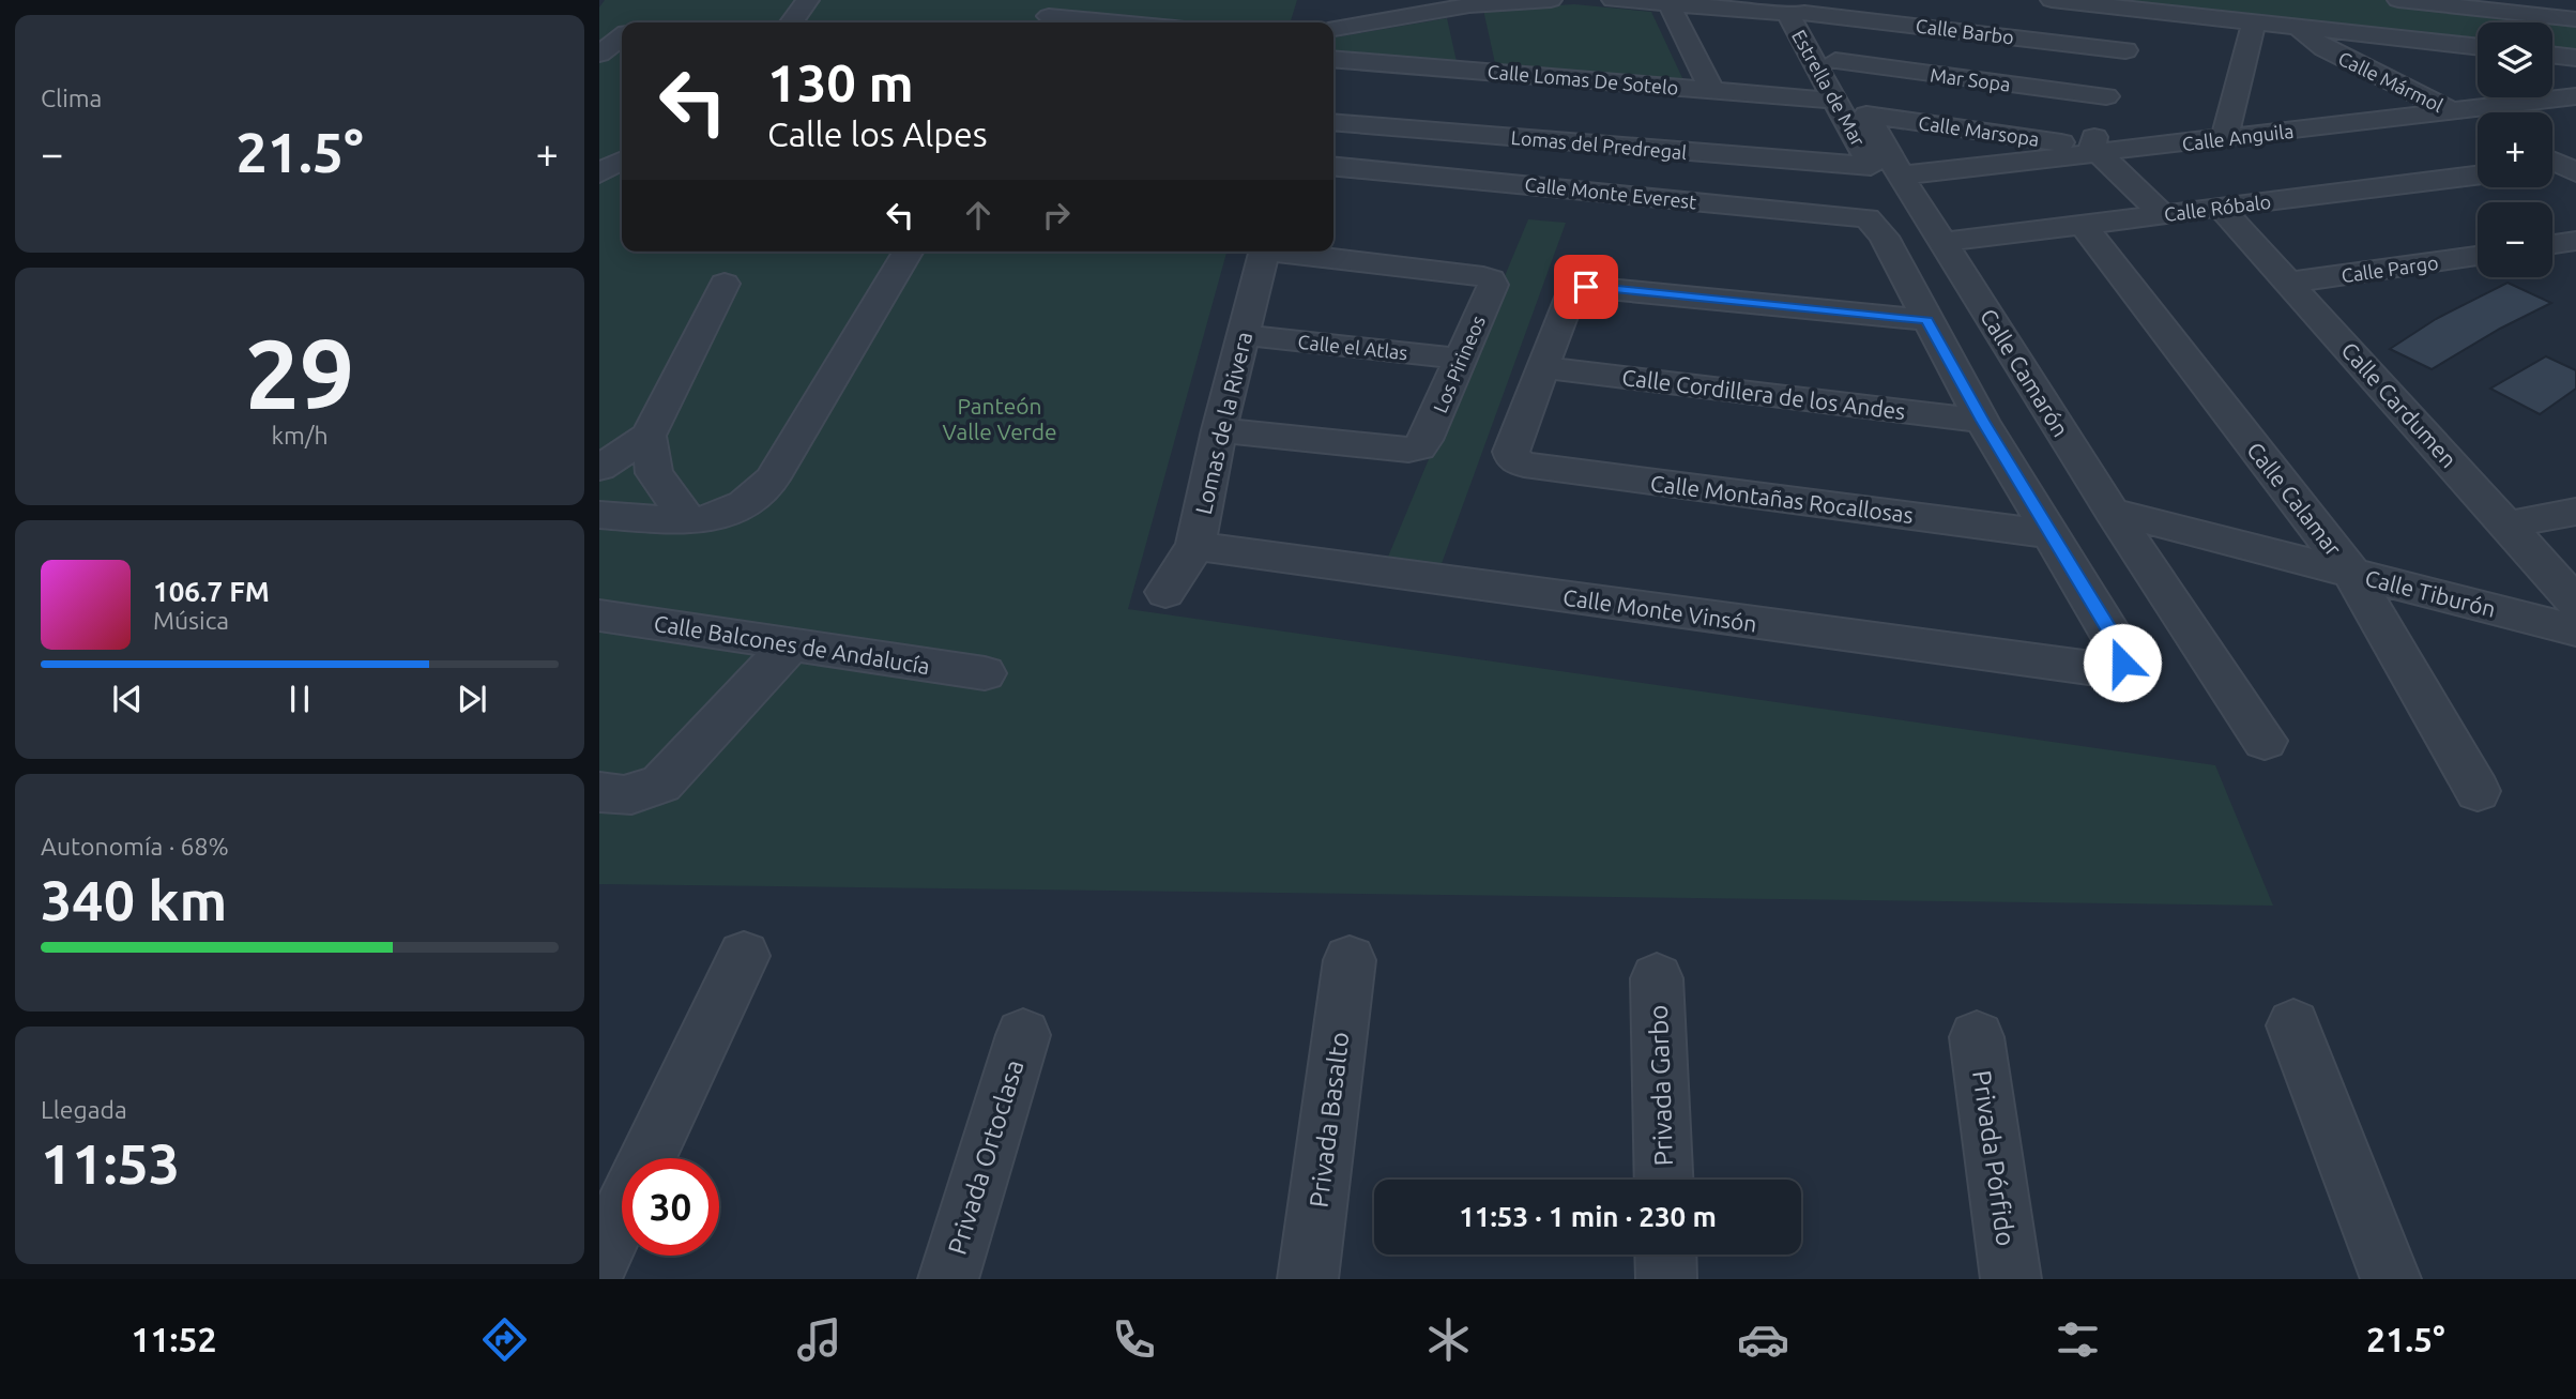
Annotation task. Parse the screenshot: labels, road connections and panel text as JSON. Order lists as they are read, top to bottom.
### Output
{
  "streets": {
    "street": [
      "Calle Barbo",
      "Calle Lomas De Sotelo",
      "Mar Sopa",
      "Calle Mármol",
      "Estrella de Mar",
      "Calle Marsopa",
      "Calle Anguila",
      "Lomas del Predregal",
      "Calle Monte Everest",
      "Calle Róbalo",
      "Calle Pargo",
      "Calle el Atlas",
      "Los Pirineos",
      "Calle Camarón",
      "Calle Cordillera de los Andes",
      "Calle Cardumen",
      "Lomas de la Rivera",
      "Calle Montañas Rocallosas",
      "Calle Calamar",
      "Calle Tiburón",
      "Calle Monte Vinsón",
      "Calle Balcones de Andalucía",
      "Privada Garbo",
      "Privada Basalto",
      "Privada Ortoclasa",
      "Privada Pórfido"
    ]
  },
  "crossings": [
    ["Calle Barbo", "Estrella de Mar"],
    ["Calle Barbo", "Calle Camarón"],
    ["Calle Lomas De Sotelo", "Estrella de Mar"],
    ["Mar Sopa", "Calle Camarón"],
    ["Calle Mármol", "Calle Anguila"],
    ["Estrella de Mar", "Calle Anguila"],
    ["Estrella de Mar", "Lomas del Predregal"],
    ["Estrella de Mar", "Calle Camarón"],
    ["Calle Marsopa", "Calle Anguila"],
    ["Calle Marsopa", "Calle Camarón"],
    ["Calle Anguila", "Lomas del Predregal"],
    ["Calle Anguila", "Calle Camarón"],
    ["Lomas del Predregal", "Calle Camarón"],
    ["Calle Monte Everest", "Calle Cordillera de los Andes"],
    ["Calle Monte Everest", "Calle Montañas Rocallosas"],
    ["Calle Monte Everest", "Calle Monte Vinsón"],
    ["Calle Róbalo", "Calle Camarón"],
    ["Calle Róbalo", "Calle Cardumen"],
    ["Calle Róbalo", "Calle Calamar"],
    ["Calle Pargo", "Calle Cardumen"],
    ["Calle el Atlas", "Los Pirineos"],
    ["Calle el Atlas", "Lomas de la Rivera"],
    ["Los Pirineos", "Lomas de la Rivera"],
    ["Calle Camarón", "Calle Tiburón"],
    ["Calle Cordillera de los Andes", "Calle Montañas Rocallosas"],
    ["Lomas de la Rivera", "Calle Monte Vinsón"],
    ["Calle Calamar", "Calle Tiburón"]
  ],
  "parks": ["Panteón Valle Verde"],
  "page": {
    "tile": [
      "Clima",
      ["29", "km/h"],
      ["Autonomía · 68%", "340 km"],
      ["Llegada", "11:53"]
    ],
    "map_buttons": ["+", "−"],
    "turn": ["130 m", "Calle los Alpes"],
    "heat": ["−", "21.5°", "+"],
    "song": ["106.7 FM", "Música"],
    "limit": "30",
    "trip": "11:53 · 1 min · 230 m",
    "tabs": ["11:52", "21.5°"]
  }
}
